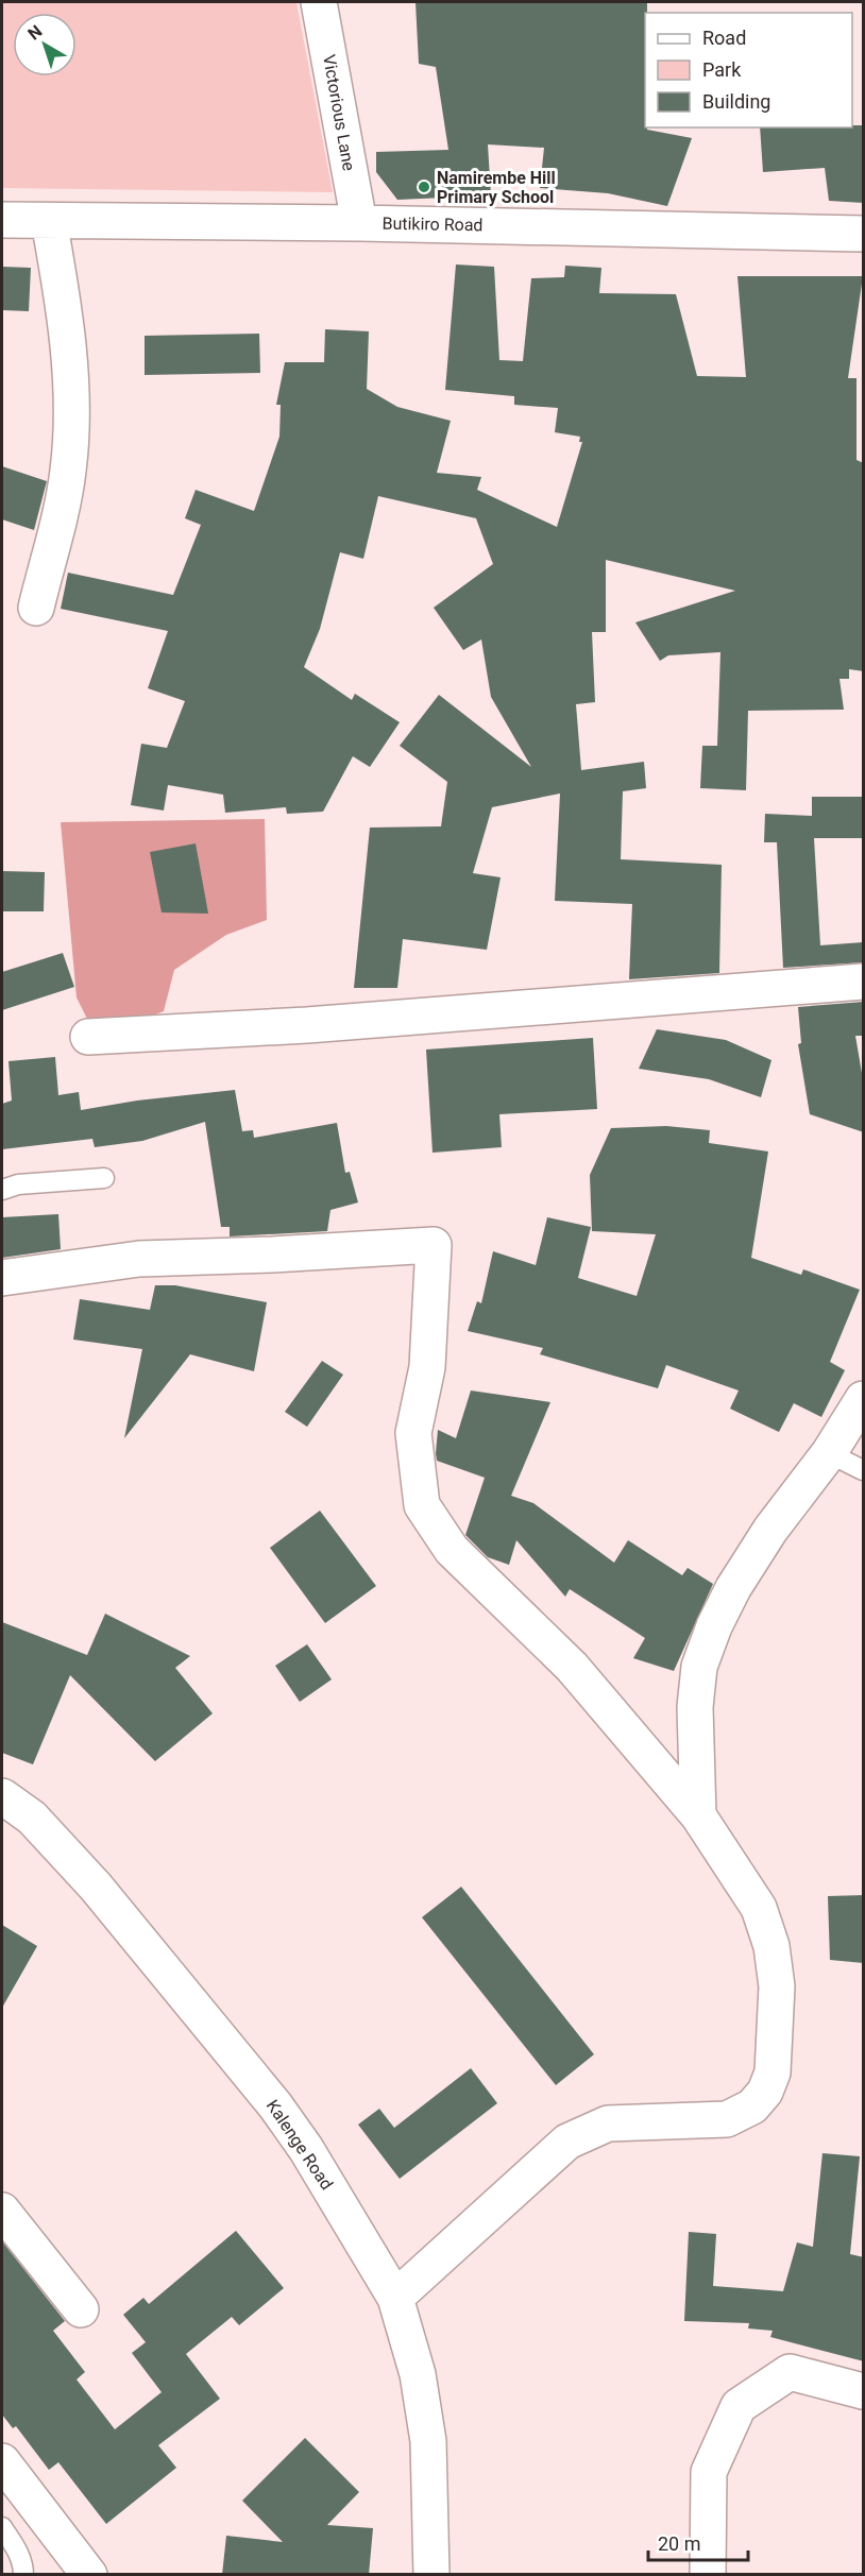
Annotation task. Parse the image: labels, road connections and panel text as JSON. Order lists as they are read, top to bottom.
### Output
{
  "streets": {
    "street": ["Victorious Lane", "Butikiro Road", "Kalenge Road"]
  },
  "crossings": [
    ["Victorious Lane", "Butikiro Road"]
  ],
  "places": ["Namirembe Hill Primary School"],
  "legend": ["Road", "Park", "Building"],
  "scale_bar": "20 m",
  "north": "top left"
}
